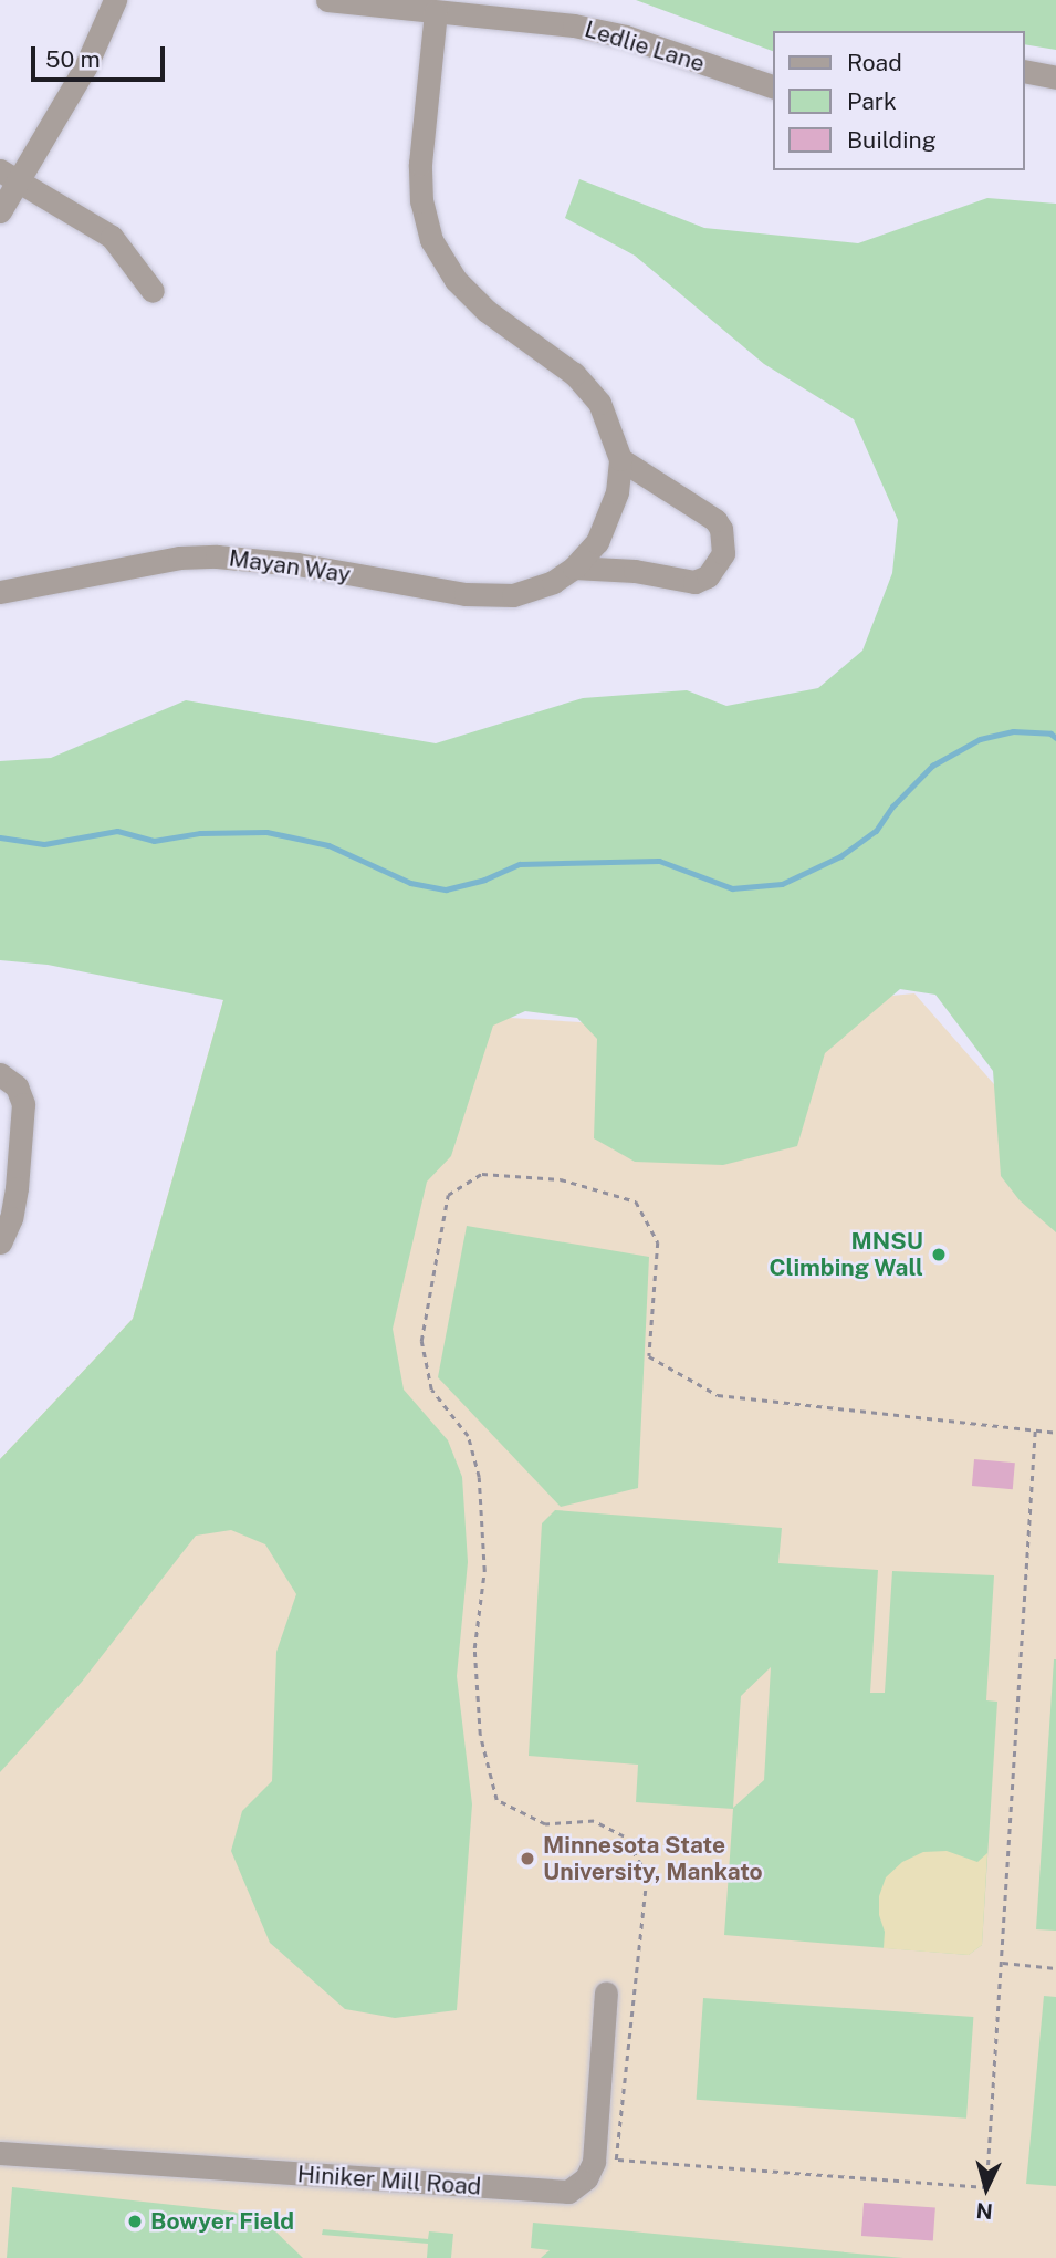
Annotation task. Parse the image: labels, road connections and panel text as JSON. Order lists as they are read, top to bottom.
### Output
{
  "streets": {
    "street": ["Ledlie Lane", "Mayan Way", "Hiniker Mill Road"]
  },
  "crossings": [
    ["Ledlie Lane", "Mayan Way"]
  ],
  "places": ["MNSU Climbing Wall", "Minnesota State University, Mankato", "Bowyer Field"],
  "legend": ["Road", "Park", "Building"],
  "scale_bar": "50 m",
  "north": "bottom"
}
